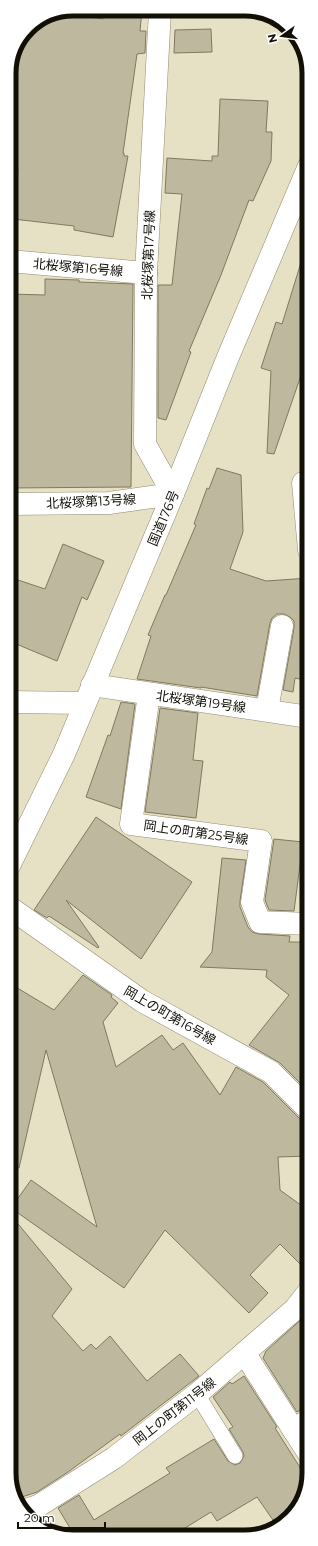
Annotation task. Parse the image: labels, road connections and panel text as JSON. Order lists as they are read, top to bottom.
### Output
{
  "streets": {
    "main road": [
      "北桜塚第17号線",
      "北桜塚第16号線",
      "北桜塚第13号線",
      "国道176号",
      "北桜塚第19号線",
      "岡上の町第25号線",
      "岡上の町第16号線",
      "岡上の町第11号線"
    ]
  },
  "crossings": [
    ["北桜塚第17号線", "北桜塚第16号線"],
    ["北桜塚第17号線", "北桜塚第13号線"],
    ["北桜塚第17号線", "国道176号"],
    ["北桜塚第13号線", "国道176号"],
    ["国道176号", "北桜塚第19号線"],
    ["北桜塚第19号線", "岡上の町第25号線"]
  ],
  "scale_bar": "20 m",
  "north": "left"
}
